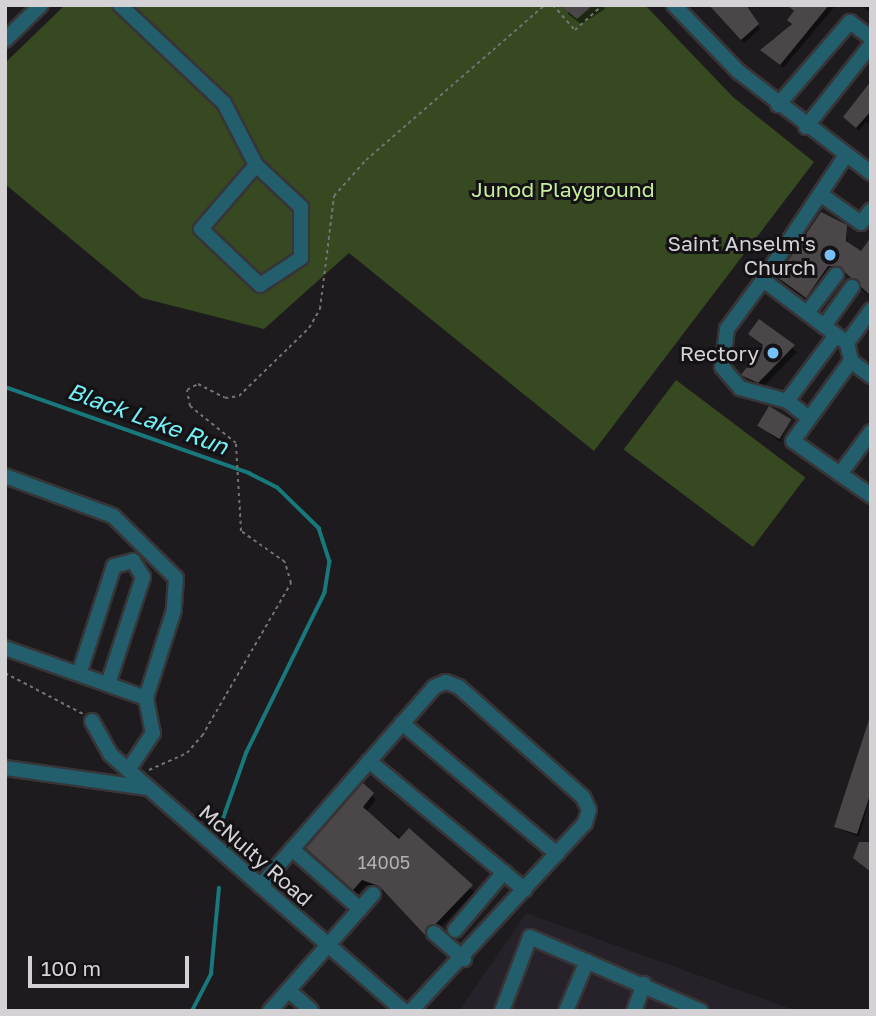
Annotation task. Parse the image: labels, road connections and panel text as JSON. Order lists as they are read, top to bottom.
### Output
{
  "streets": {
    "street": ["McNulty Road"]
  },
  "water": ["Black Lake Run"],
  "parks": ["Junod Playground"],
  "places": ["Saint Anselm's Church", "Rectory"],
  "house_numbers": ["14005"],
  "scale_bar": "100 m"
}
